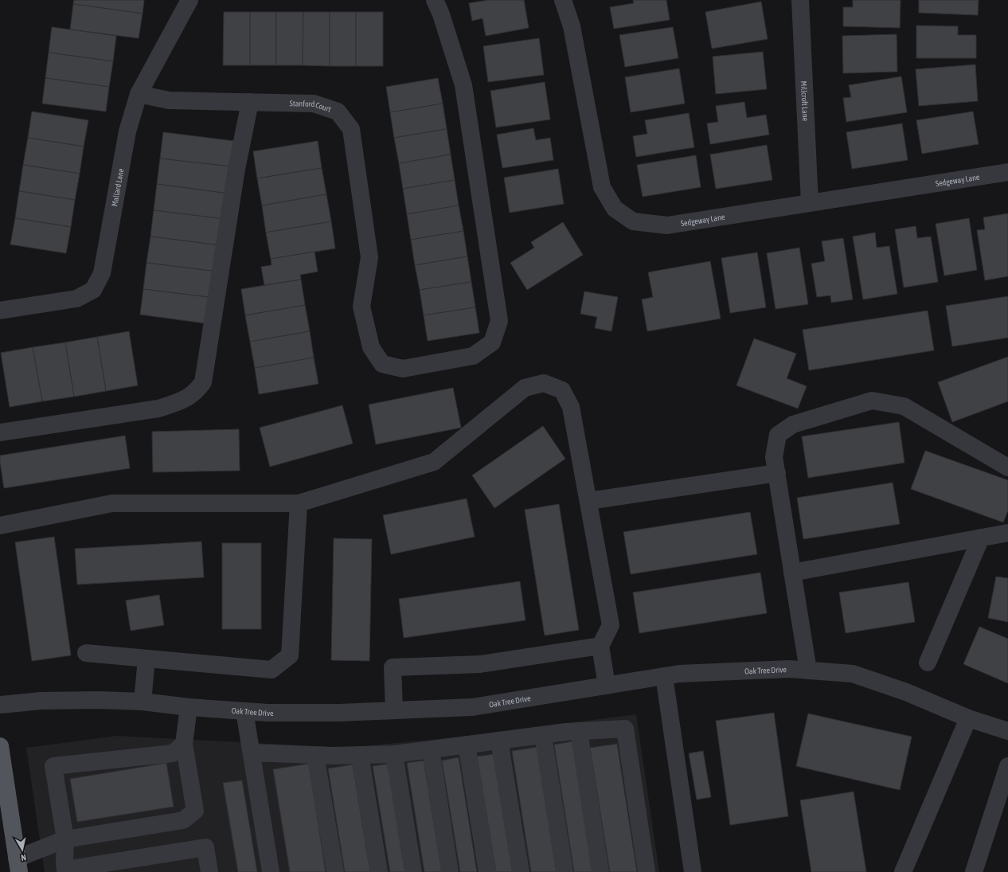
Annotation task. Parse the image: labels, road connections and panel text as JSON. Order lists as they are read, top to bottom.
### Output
{
  "streets": {
    "street": [
      "Millcroft Lane",
      "Stanford Court",
      "Sedgeway Lane",
      "Mallard Lane",
      "Oak Tree Drive"
    ]
  },
  "crossings": [
    ["Millcroft Lane", "Sedgeway Lane"],
    ["Stanford Court", "Mallard Lane"]
  ],
  "north": "bottom"
}
